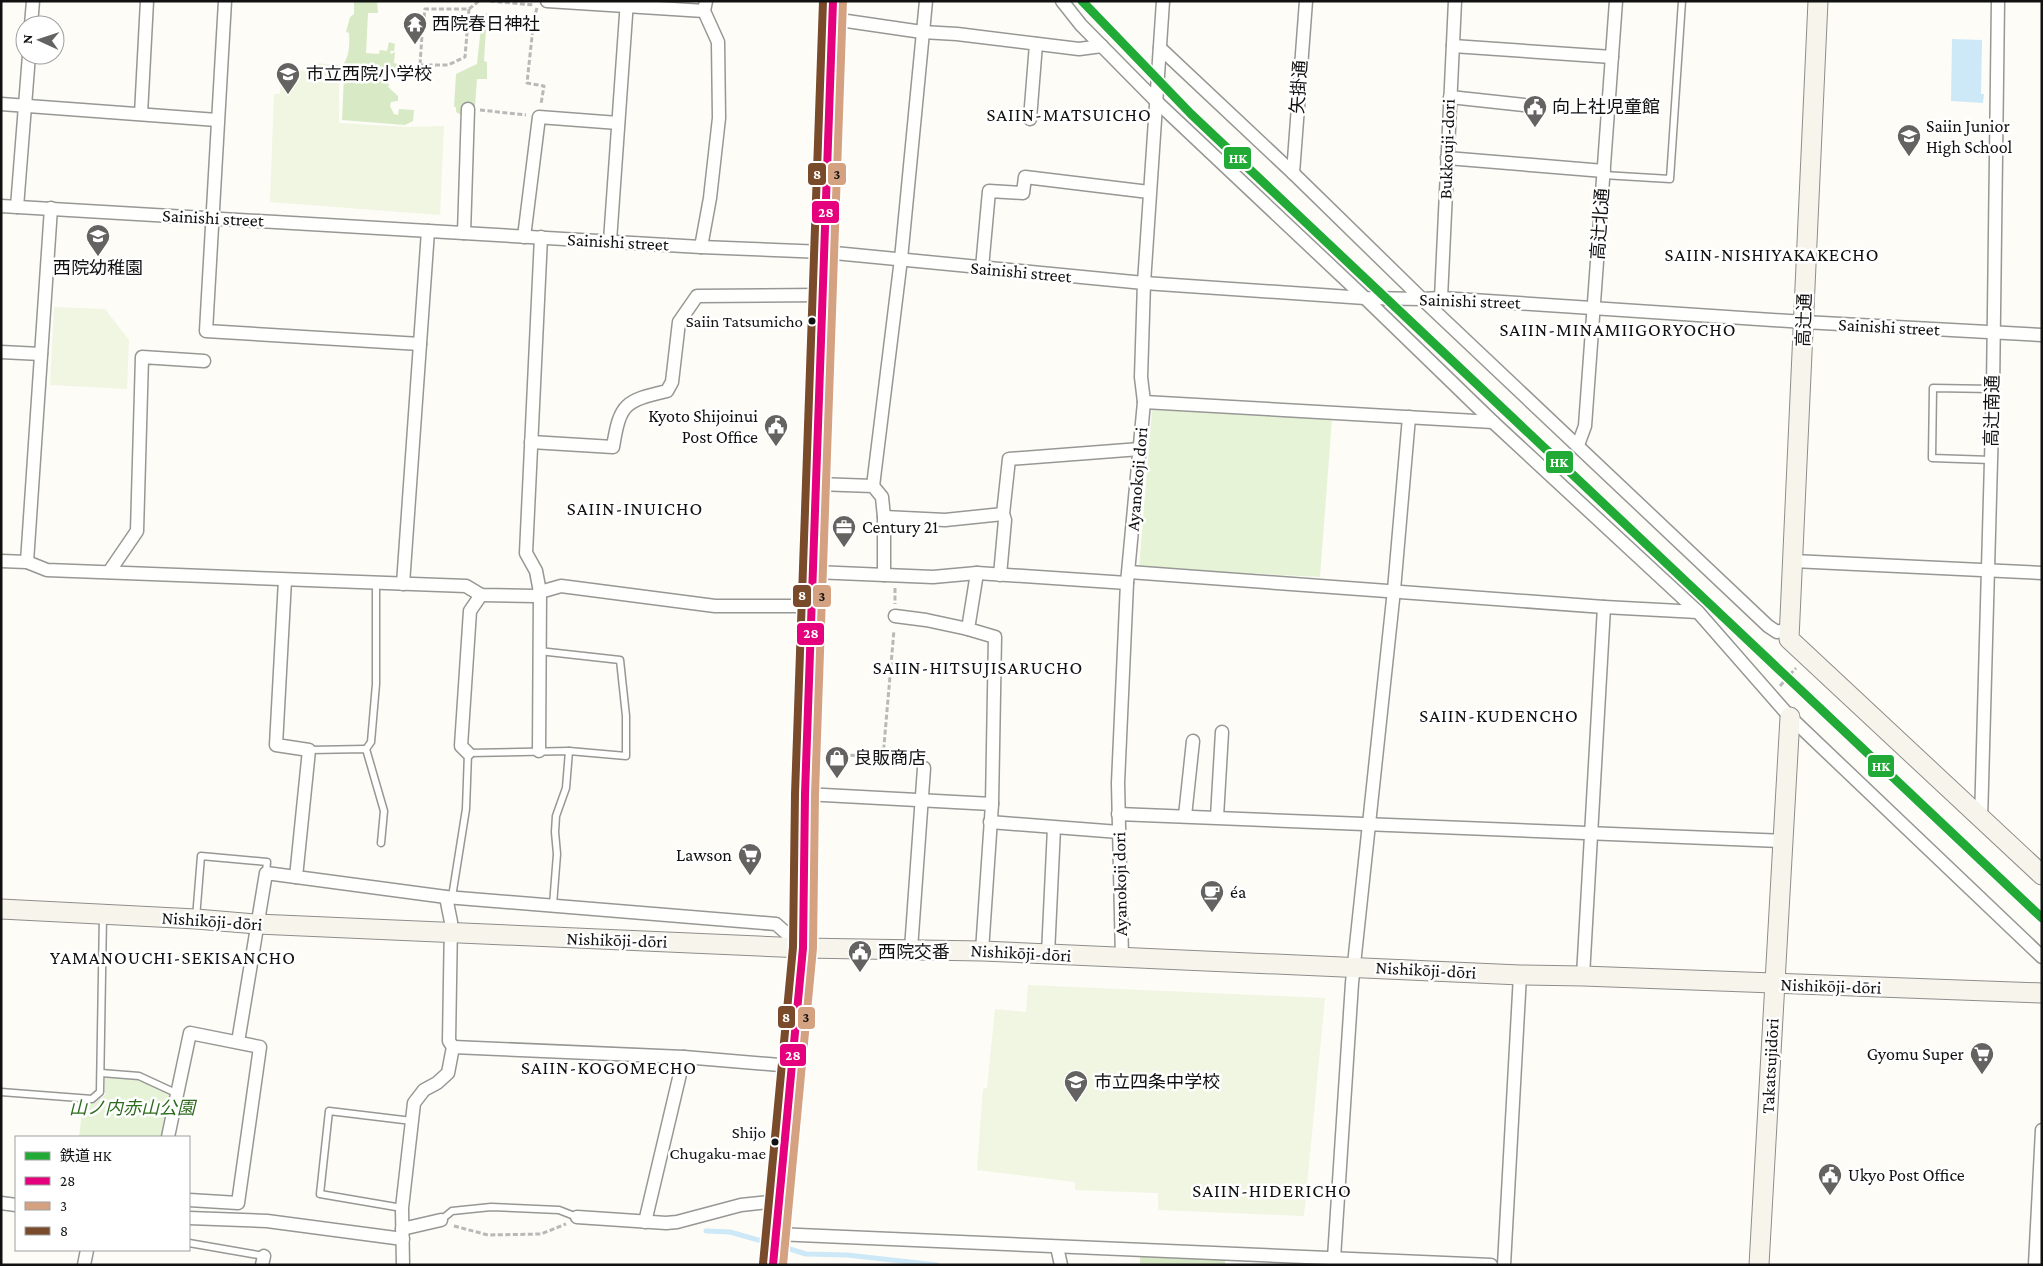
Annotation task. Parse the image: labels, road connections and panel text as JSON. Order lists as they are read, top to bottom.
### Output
{
  "streets": {
    "street": [
      "矢掛通",
      "Bukkouji-dori",
      "Sainishi street",
      "高辻北通",
      "高辻通",
      "高辻南通",
      "Ayanokoji dori",
      "Nishikōji-dōri",
      "Takatsujidōri"
    ]
  },
  "crossings": [
    ["Bukkouji-dori", "Sainishi street"],
    ["Sainishi street", "高辻北通"],
    ["Sainishi street", "高辻通"],
    ["Sainishi street", "高辻南通"],
    ["Sainishi street", "Ayanokoji dori"],
    ["Ayanokoji dori", "Nishikōji-dōri"],
    ["Nishikōji-dōri", "Takatsujidōri"]
  ],
  "districts": [
    "SAIIN-MATSUICHO",
    "SAIIN-NISHIYAKAKECHO",
    "SAIIN-MINAMIIGORYOCHO",
    "SAIIN-INUICHO",
    "SAIIN-HITSUJISARUCHO",
    "SAIIN-KUDENCHO",
    "YAMANOUCHI-SEKISANCHO",
    "SAIIN-KOGOMECHO",
    "SAIIN-HIDERICHO"
  ],
  "parks": ["山ノ内赤山公園"],
  "places": {
    "temple": ["西院春日神社"],
    "school or university": [
      "市立西院小学校",
      "Saiin Junior High School",
      "西院幼稚園",
      "市立四条中学校"
    ],
    "public building": [
      "向上社児童館",
      "Kyoto Shijoinui Post Office",
      "西院交番",
      "Ukyo Post Office"
    ],
    "other": ["Saiin Tatsumicho", "Shijo Chugaku-mae"],
    "office": ["Century 21"],
    "shop": ["良販商店"],
    "supermarket": ["Lawson", "Gyomu Super"],
    "cafe": ["éa"]
  },
  "lines": [
    "rail line HK",
    "transit line 28",
    "transit line 3",
    "transit line 8"
  ],
  "legend": [
    "鉄道 HK",
    "28",
    "3",
    "8"
  ],
  "north": "left"
}
